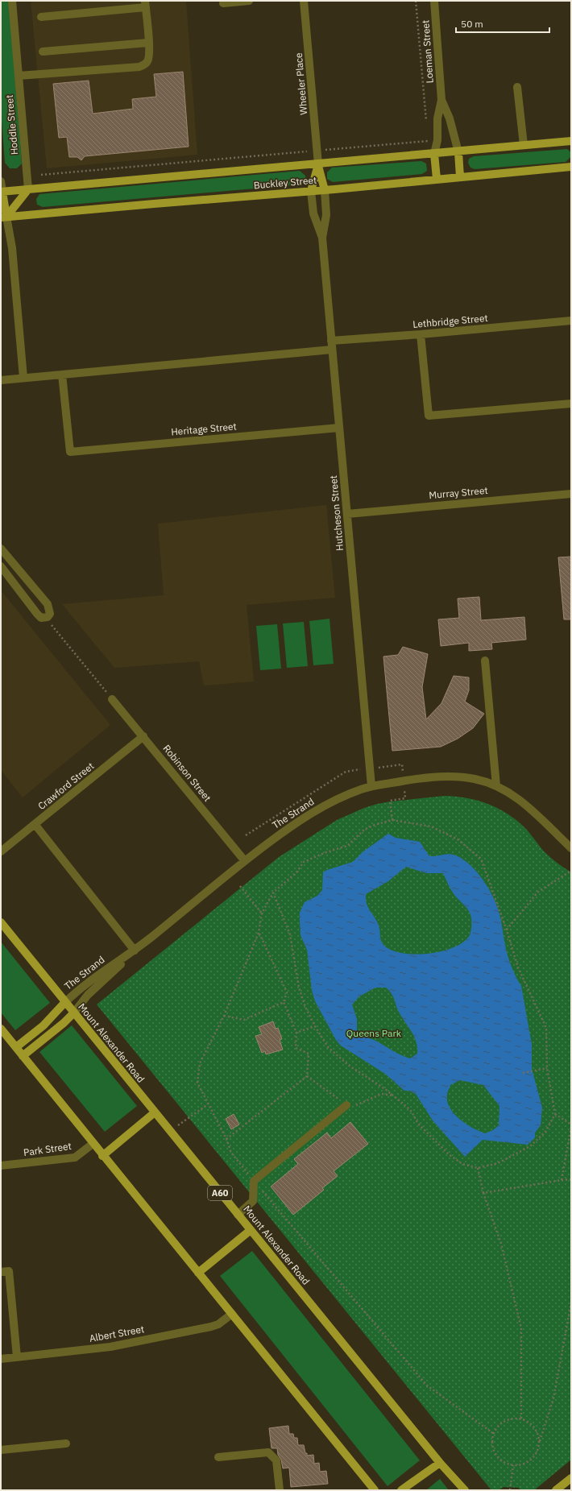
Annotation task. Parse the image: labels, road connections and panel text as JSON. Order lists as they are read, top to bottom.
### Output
{
  "streets": {
    "main road": ["Buckley Street", "Mount Alexander Road", "A60"],
    "street": [
      "Loeman Street",
      "Wheeler Place",
      "Hoddle Street",
      "Lethbridge Street",
      "Heritage Street",
      "Murray Street",
      "Hutcheson Street",
      "Robinson Street",
      "Crawford Street",
      "The Strand",
      "Park Street",
      "Albert Street"
    ]
  },
  "crossings": [
    ["Loeman Street", "Buckley Street"],
    ["Wheeler Place", "Buckley Street"],
    ["Hoddle Street", "Buckley Street"],
    ["Buckley Street", "Hutcheson Street"],
    ["Lethbridge Street", "Hutcheson Street"],
    ["Heritage Street", "Hutcheson Street"],
    ["Murray Street", "Hutcheson Street"],
    ["Hutcheson Street", "The Strand"],
    ["Robinson Street", "Crawford Street"],
    ["Robinson Street", "The Strand"],
    ["The Strand", "Mount Alexander Road"]
  ],
  "parks": ["Queens Park"],
  "scale_bar": "50 m"
}
